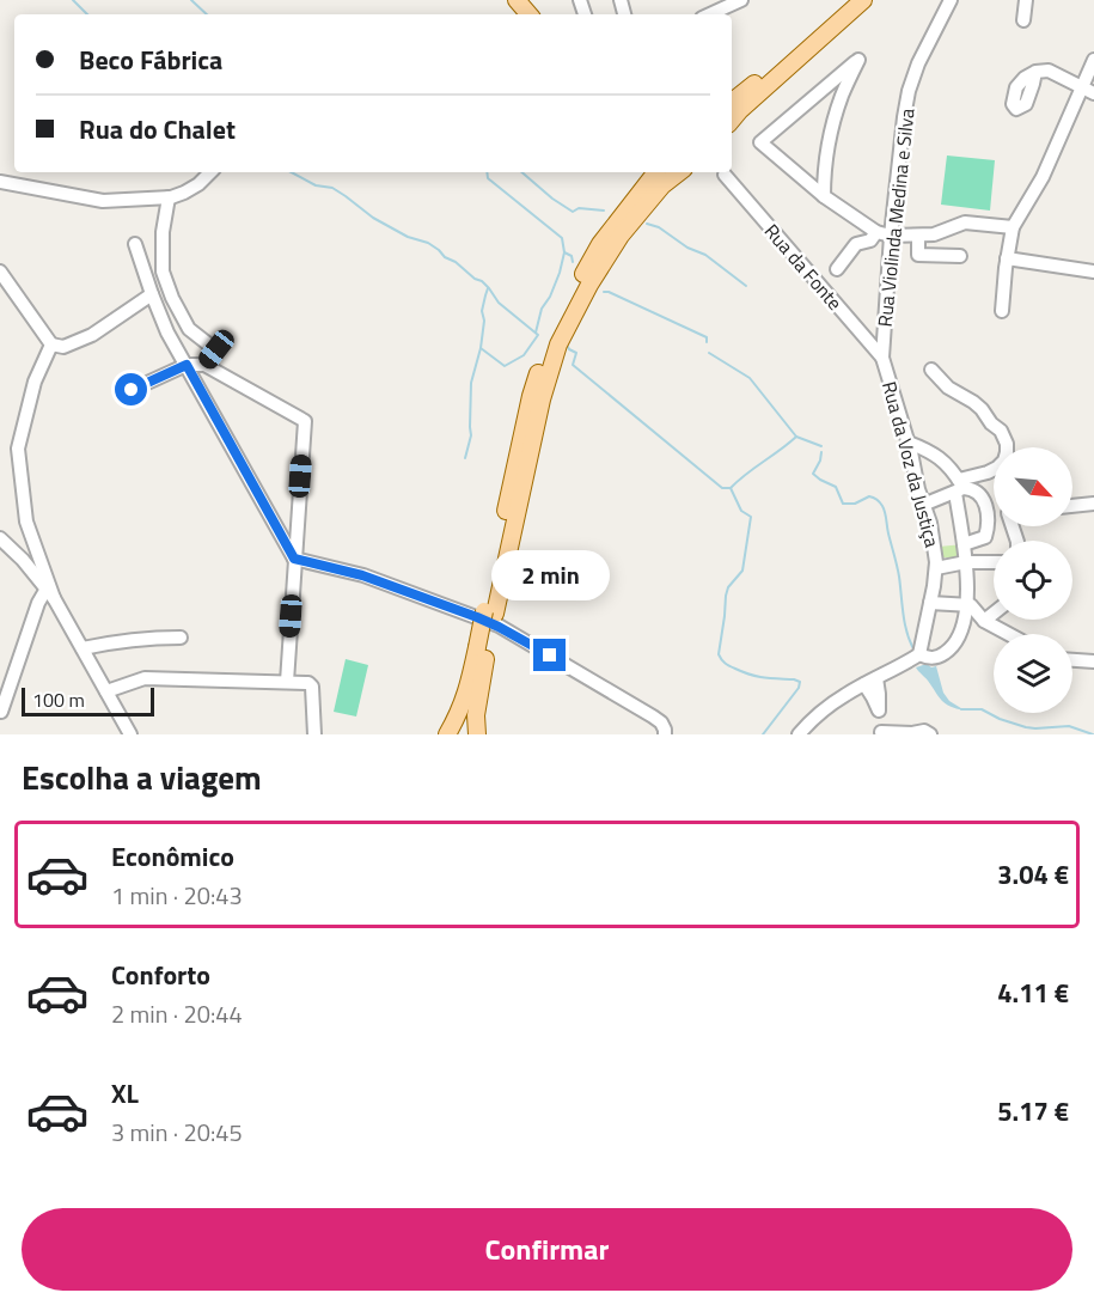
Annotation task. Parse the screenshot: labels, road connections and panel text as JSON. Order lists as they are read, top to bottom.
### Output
{
  "streets": {
    "street": ["Rua Violinda Medina e Silva", "Rua da Fonte", "Rua da Voz da Justiça"]
  },
  "crossings": [
    ["Rua Violinda Medina e Silva", "Rua da Fonte"],
    ["Rua Violinda Medina e Silva", "Rua da Voz da Justiça"],
    ["Rua da Fonte", "Rua da Voz da Justiça"]
  ],
  "scale_bar": "100 m",
  "north": "bottom right",
  "page": {
    "banner": ["Beco Fábrica", "Rua do Chalet"],
    "bubble": "2 min",
    "scale": "100 m",
    "heading": "Escolha a viagem",
    "list": [
      {
        "name": "Econômico",
        "note": "1 min · 20:43",
        "value": "3.04 €"
      },
      {
        "name": "Conforto",
        "note": "2 min · 20:44",
        "value": "4.11 €"
      },
      {
        "name": "XL",
        "note": "3 min · 20:45",
        "value": "5.17 €"
      }
    ],
    "buttons": "Confirmar"
  }
}
